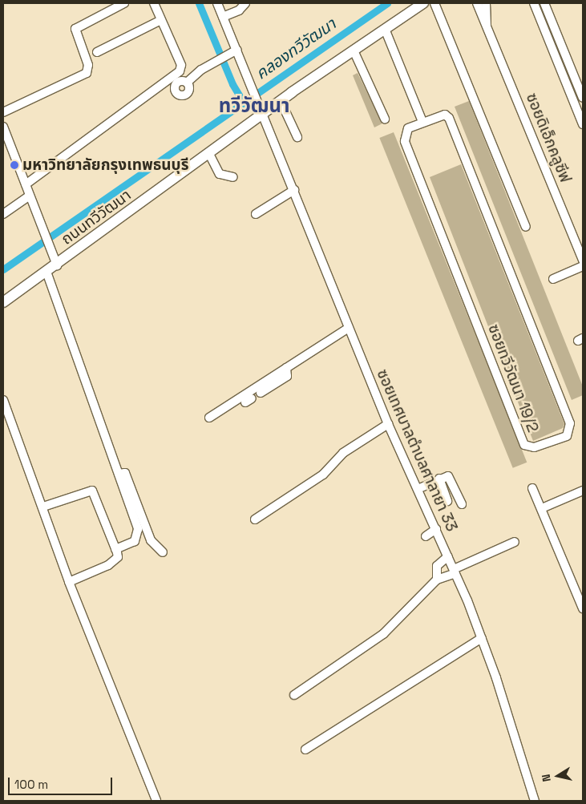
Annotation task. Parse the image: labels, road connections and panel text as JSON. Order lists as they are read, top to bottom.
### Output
{
  "streets": {
    "main road": ["ถนนทวีวัฒนา"],
    "street": ["ซอยดิเอ็กคลูซีฟ", "ซอยทวีวัฒนา 19/2", "ซอยเทศบาลตำบลศาลายา 33"]
  },
  "crossings": [
    ["ถนนทวีวัฒนา", "ซอยเทศบาลตำบลศาลายา 33"]
  ],
  "districts": ["ทวีวัฒนา"],
  "water": ["คลองทวีวัฒนา"],
  "places": ["มหาวิทยาลัยกรุงเทพธนบุรี"],
  "scale_bar": "100 m",
  "north": "left"
}
